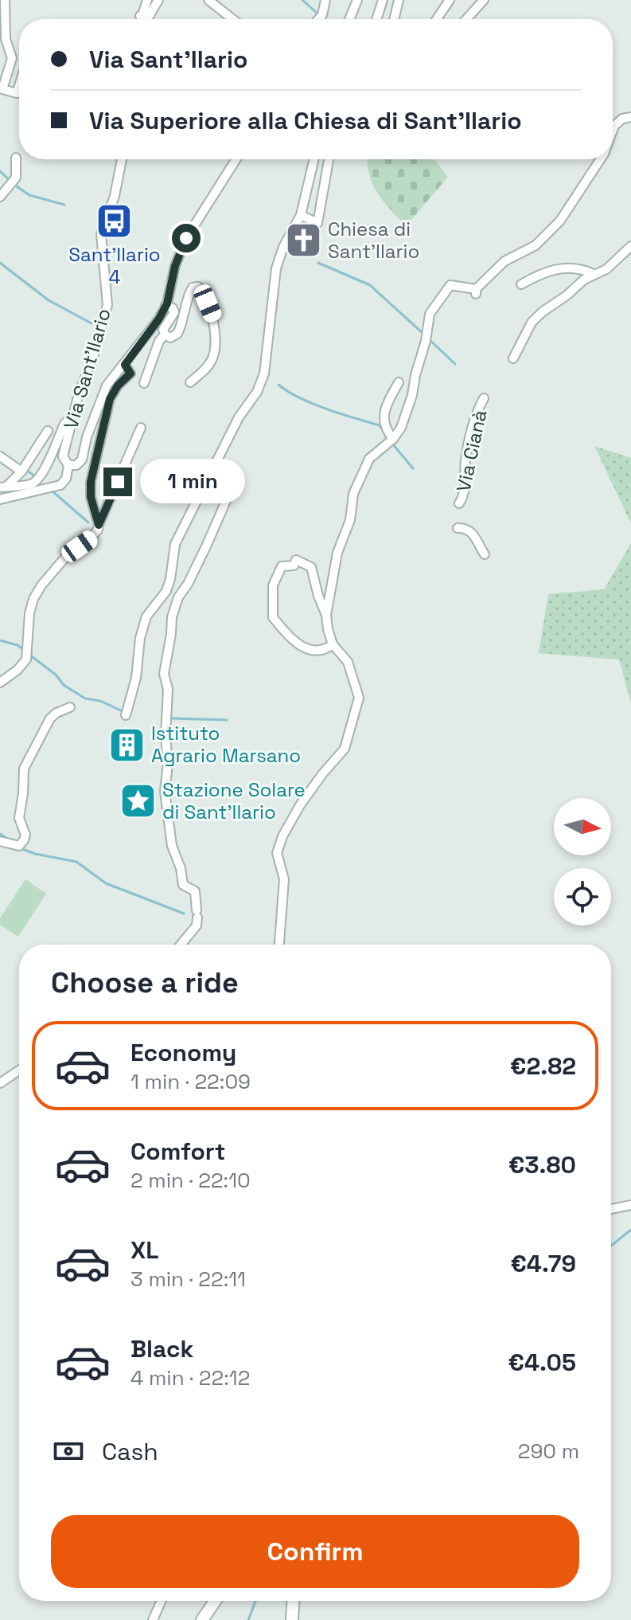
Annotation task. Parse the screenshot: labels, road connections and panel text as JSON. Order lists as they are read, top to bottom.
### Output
{
  "streets": {
    "street": ["Via Sant'Ilario", "Via Cianà"]
  },
  "places": {
    "bus stop": ["Sant'Ilario 4"],
    "church": ["Chiesa di Sant'Ilario"],
    "building": ["Istituto Agrario Marsano"],
    "place": ["Stazione Solare di Sant'Ilario"]
  },
  "north": "right",
  "page": {
    "banner": ["Via Sant'Ilario", "Via Superiore alla Chiesa di Sant'Ilario"],
    "bubble": "1 min",
    "heading": "Choose a ride",
    "list": [
      {
        "name": "Economy",
        "note": "1 min · 22:09",
        "value": "€2.82"
      },
      {
        "name": "Comfort",
        "note": "2 min · 22:10",
        "value": "€3.80"
      },
      {
        "name": "XL",
        "note": "3 min · 22:11",
        "value": "€4.79"
      },
      {
        "name": "Black",
        "note": "4 min · 22:12",
        "value": "€4.05"
      }
    ],
    "pay": ["Cash", "290 m"],
    "buttons": "Confirm"
  }
}
